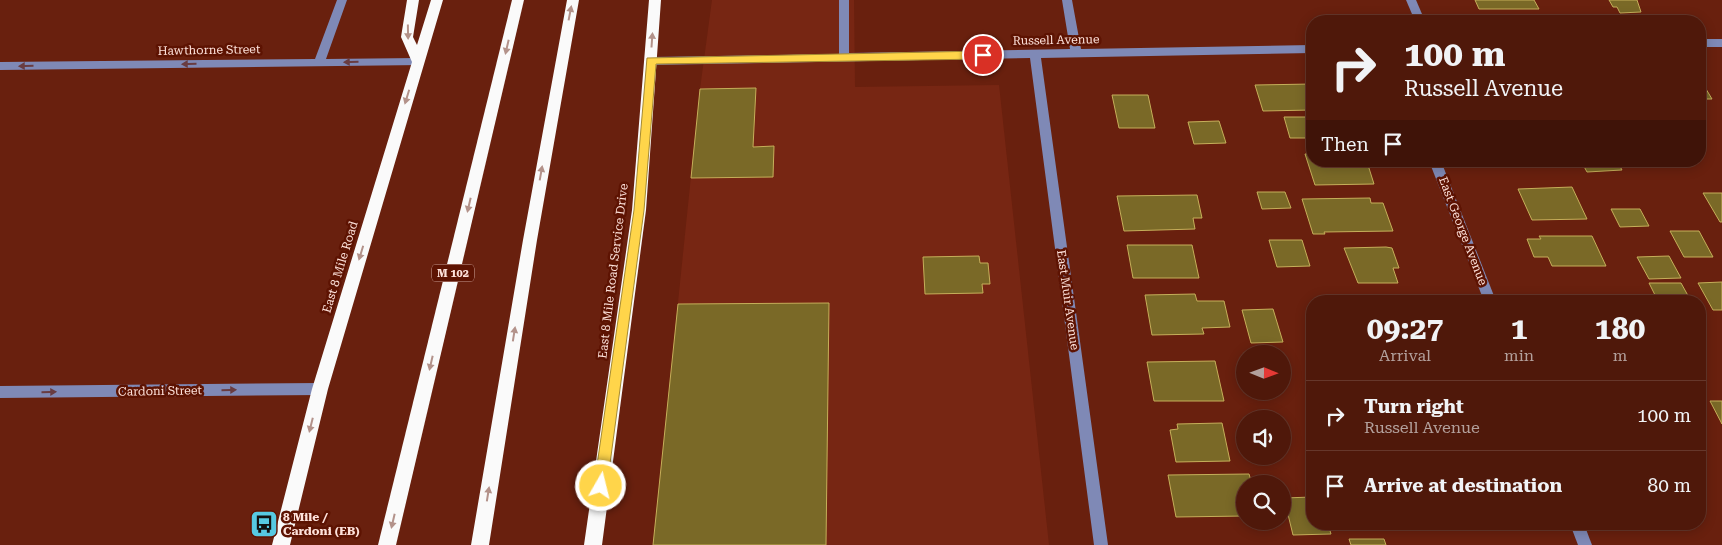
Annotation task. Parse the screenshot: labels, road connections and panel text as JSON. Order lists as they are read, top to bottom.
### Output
{
  "streets": {
    "highway": ["East 8 Mile Road", "East 8 Mile Road Service Drive", "M 102"],
    "street": [
      "Russell Avenue",
      "Hawthorne Street",
      "East George Avenue",
      "East Muir Avenue",
      "Cardoni Street"
    ]
  },
  "crossings": [
    ["Russell Avenue", "East 8 Mile Road Service Drive"],
    ["Russell Avenue", "East Muir Avenue"],
    ["Hawthorne Street", "East 8 Mile Road"],
    ["East 8 Mile Road", "Cardoni Street"]
  ],
  "one_way": ["Hawthorne Street", "Cardoni Street"],
  "places": {
    "bus stop": ["8 Mile / Cardoni (EB)"]
  },
  "north": "right",
  "page": {
    "turn": ["100 m", "Russell Avenue"],
    "then": "Then",
    "eta": [
      "09:27",
      "Arrival",
      "1",
      "min",
      "180",
      "m"
    ],
    "list": [
      {
        "name": "Turn right",
        "note": "Russell Avenue",
        "value": "100 m"
      },
      {
        "name": "Arrive at destination",
        "value": "80 m"
      }
    ]
  }
}
